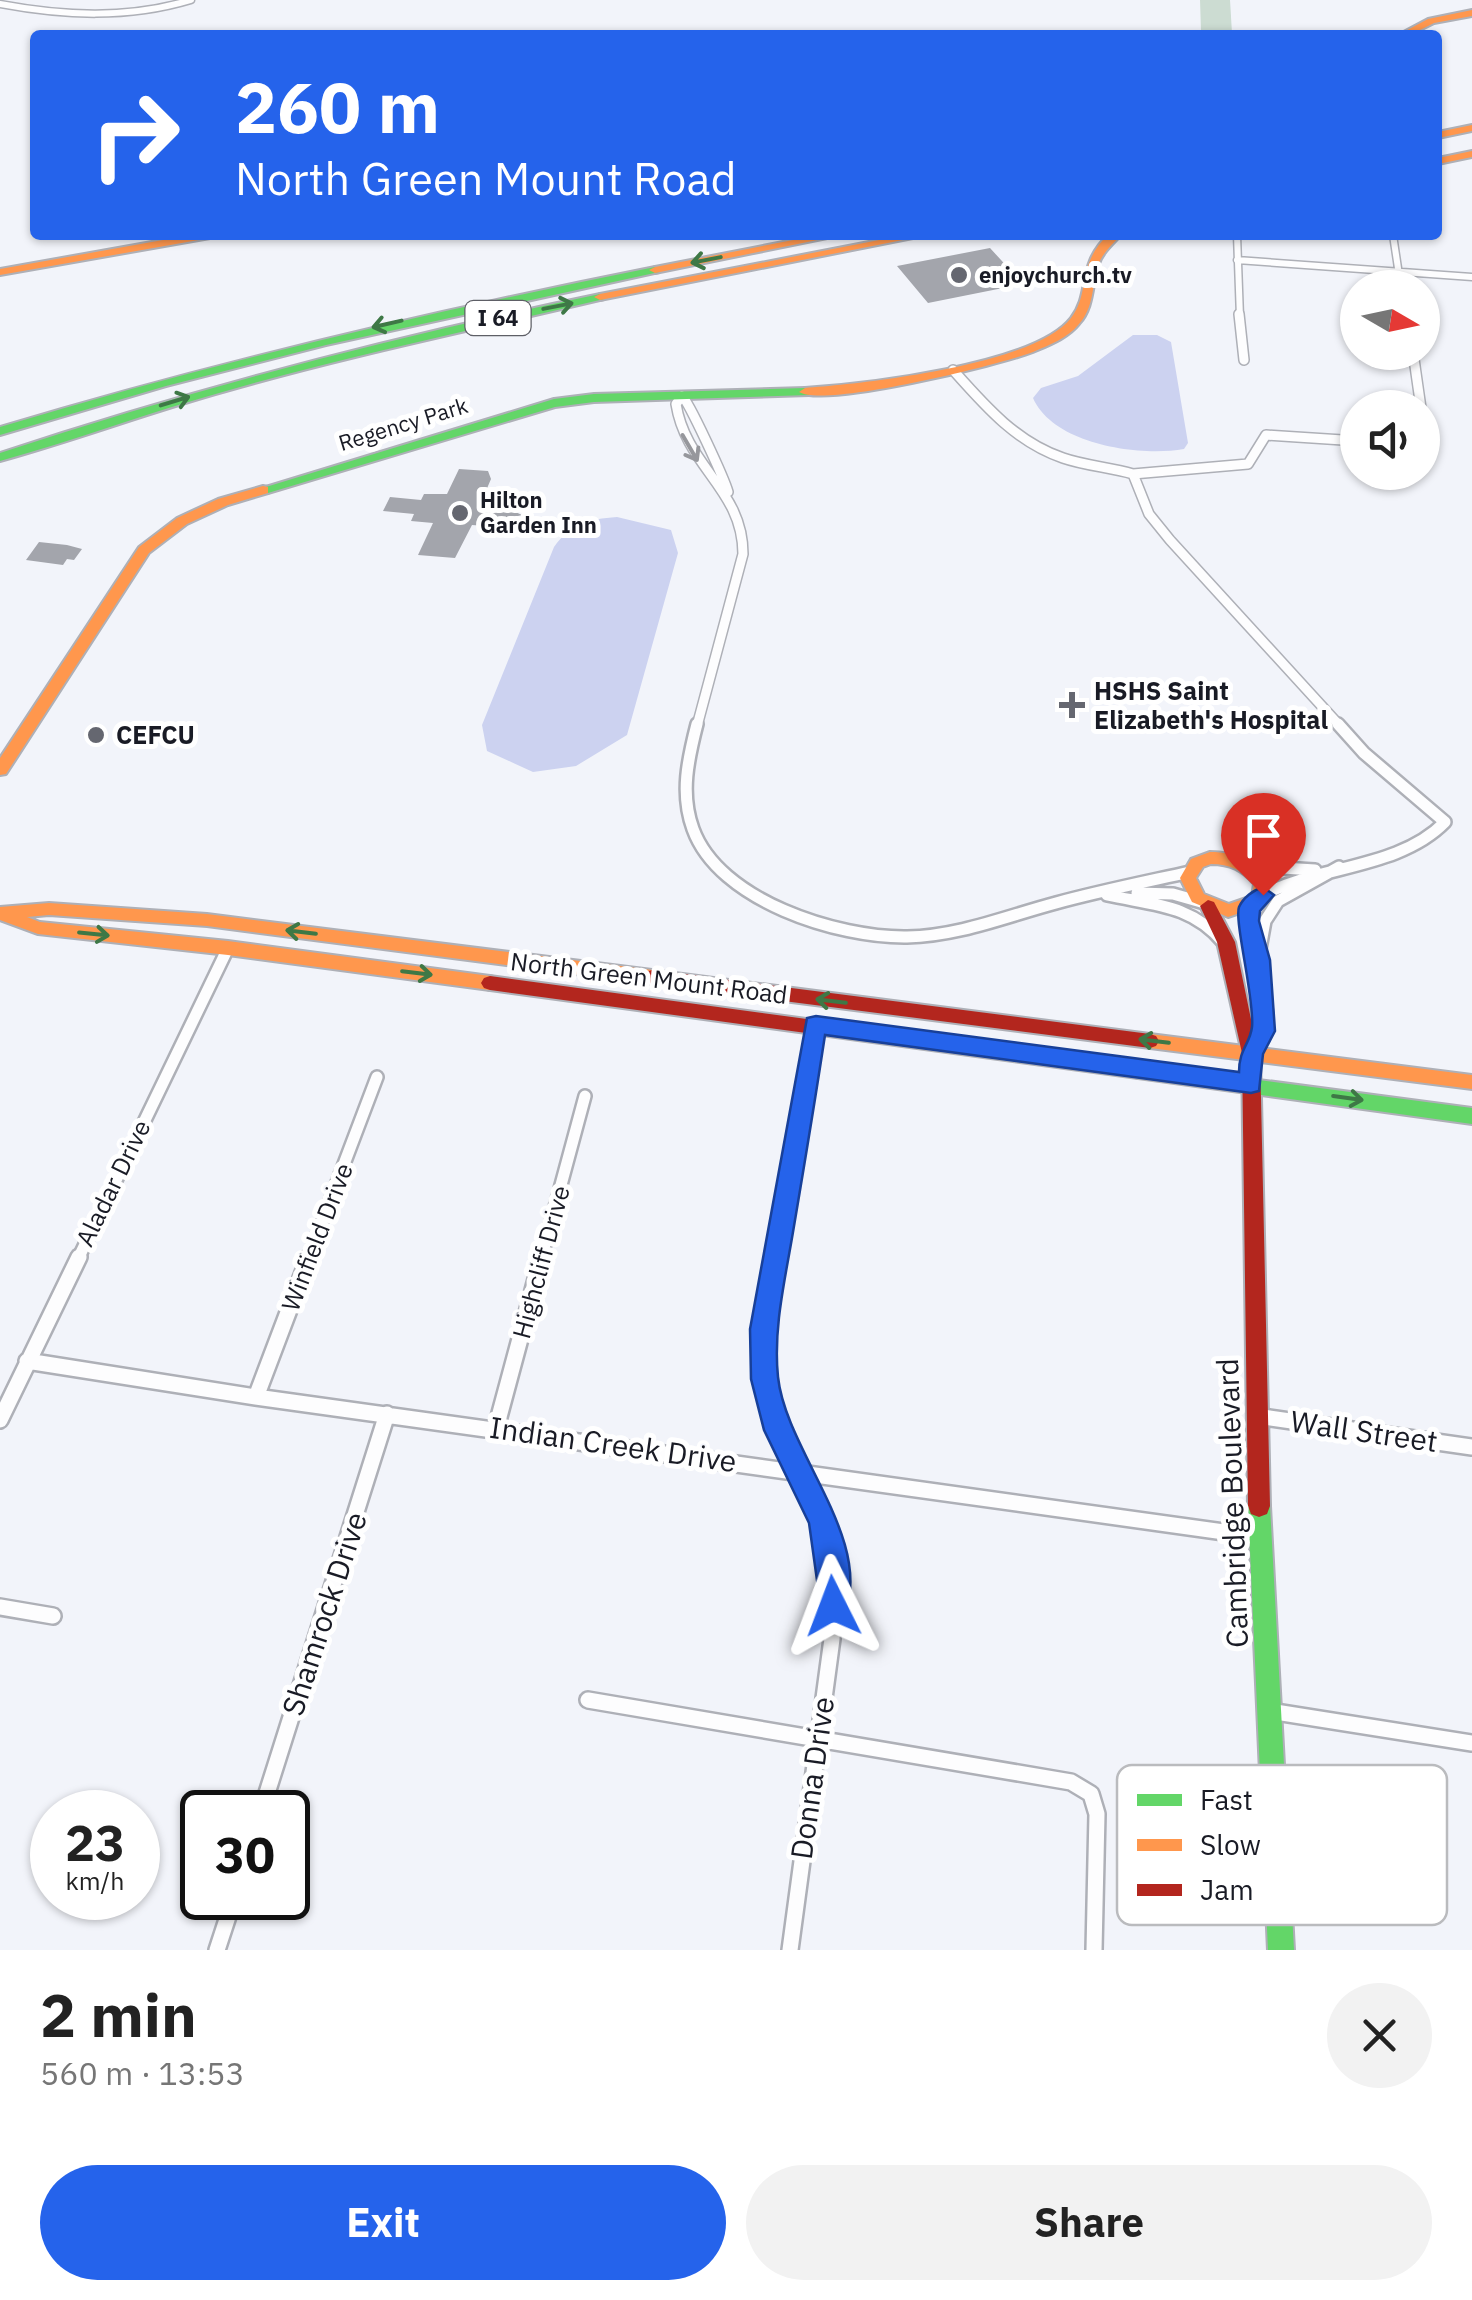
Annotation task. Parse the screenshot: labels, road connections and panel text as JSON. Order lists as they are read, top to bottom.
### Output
{
  "streets": {
    "main road": [
      "I 64",
      "Regency Park",
      "North Green Mount Road",
      "Cambridge Boulevard"
    ],
    "street": [
      "Aladar Drive",
      "Winfield Drive",
      "Highcliff Drive",
      "Wall Street",
      "Indian Creek Drive",
      "Shamrock Drive",
      "Donna Drive"
    ]
  },
  "crossings": [
    ["North Green Mount Road", "Aladar Drive"],
    ["North Green Mount Road", "Cambridge Boulevard"],
    ["North Green Mount Road", "Donna Drive"],
    ["Aladar Drive", "Indian Creek Drive"],
    ["Winfield Drive", "Indian Creek Drive"],
    ["Highcliff Drive", "Indian Creek Drive"],
    ["Wall Street", "Cambridge Boulevard"],
    ["Indian Creek Drive", "Cambridge Boulevard"],
    ["Indian Creek Drive", "Shamrock Drive"],
    ["Indian Creek Drive", "Donna Drive"]
  ],
  "places": {
    "other": ["enjoychurch.tv", "Hilton Garden Inn", "CEFCU"],
    "health": ["HSHS Saint Elizabeth's Hospital"]
  },
  "legend": ["Fast", "Slow", "Jam"],
  "north": "right",
  "page": {
    "turn": ["260 m", "North Green Mount Road"],
    "speed": "23 km/h",
    "limit": "30",
    "heading": ["2 min", "560 m · 13:53"],
    "buttons": ["Exit", "Share"]
  }
}
